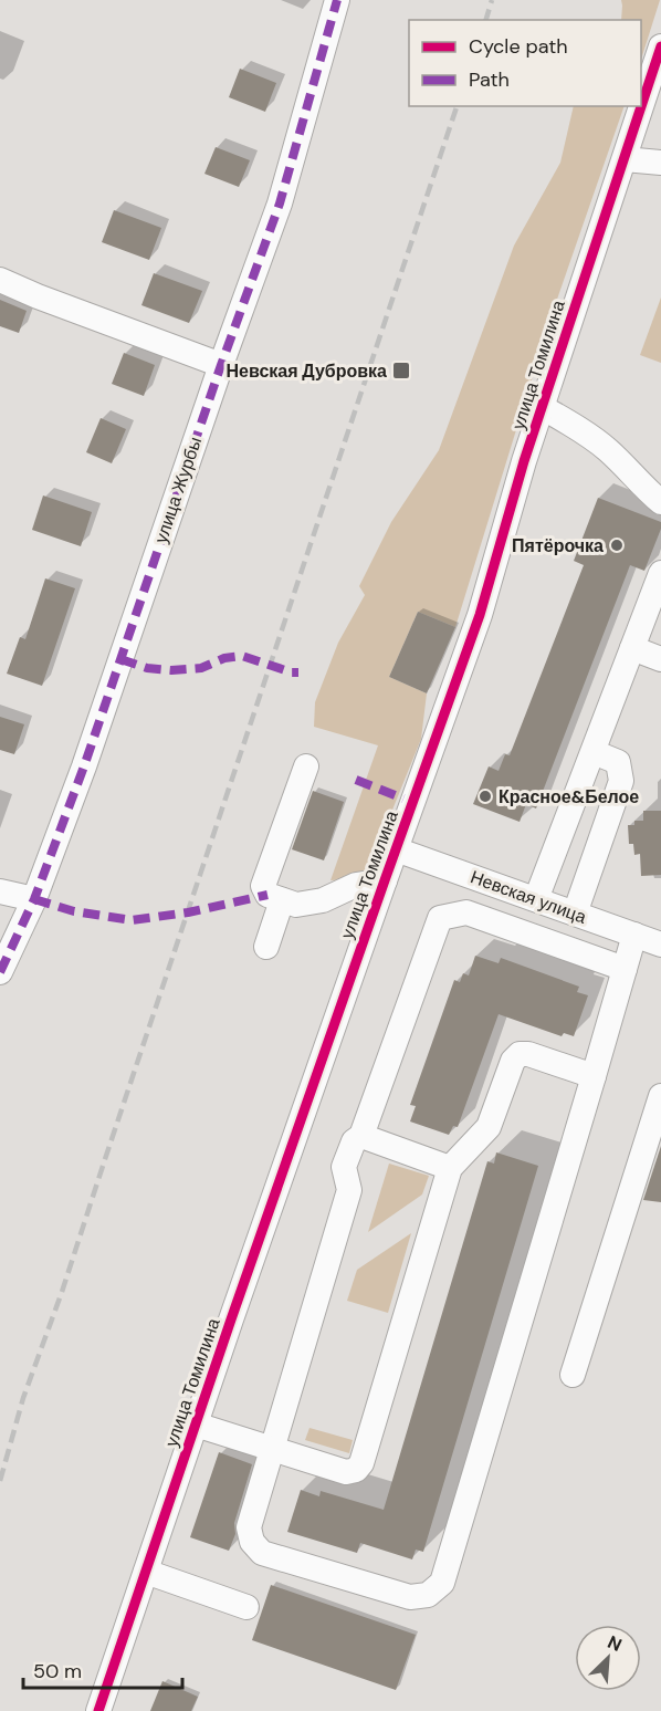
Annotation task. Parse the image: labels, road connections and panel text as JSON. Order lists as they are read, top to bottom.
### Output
{
  "streets": {
    "street": ["улица Томилина", "улица Журбы", "Невская улица"]
  },
  "crossings": [
    ["улица Томилина", "Невская улица"]
  ],
  "places": {
    "transit": ["Невская Дубровка"],
    "other": ["Пятёрочка", "Красное&Белое"]
  },
  "legend": ["Cycle path", "Path"],
  "scale_bar": "50 m",
  "north": "top right"
}
